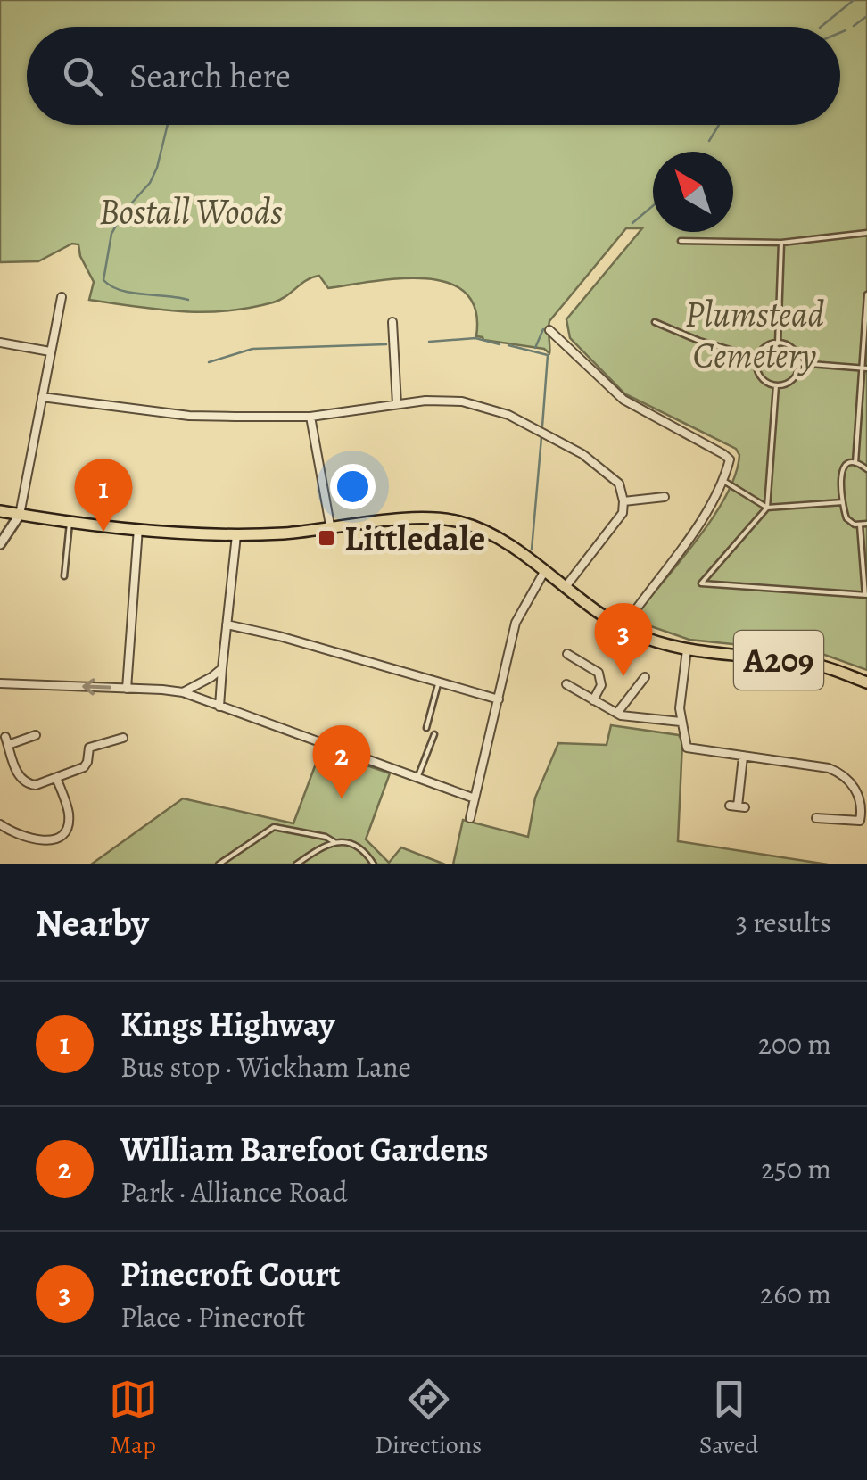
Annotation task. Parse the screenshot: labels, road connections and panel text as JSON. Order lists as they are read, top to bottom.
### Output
{
  "streets": {
    "main road": ["A209"]
  },
  "parks": ["Bostall Woods", "Plumstead Cemetery"],
  "places": {
    "transit": ["Littledale"]
  },
  "north": "top left",
  "page": {
    "search": "Search here",
    "pins": ["1", "3", "2"],
    "heading": ["Nearby", "3 results"],
    "list": [
      {
        "mark": "1",
        "name": "Kings Highway",
        "note": "Bus stop · Wickham Lane",
        "value": "200 m"
      },
      {
        "mark": "2",
        "name": "William Barefoot Gardens",
        "note": "Park · Alliance Road",
        "value": "250 m"
      },
      {
        "mark": "3",
        "name": "Pinecroft Court",
        "note": "Place · Pinecroft",
        "value": "260 m"
      }
    ],
    "nav": ["Map", "Directions", "Saved"]
  }
}
